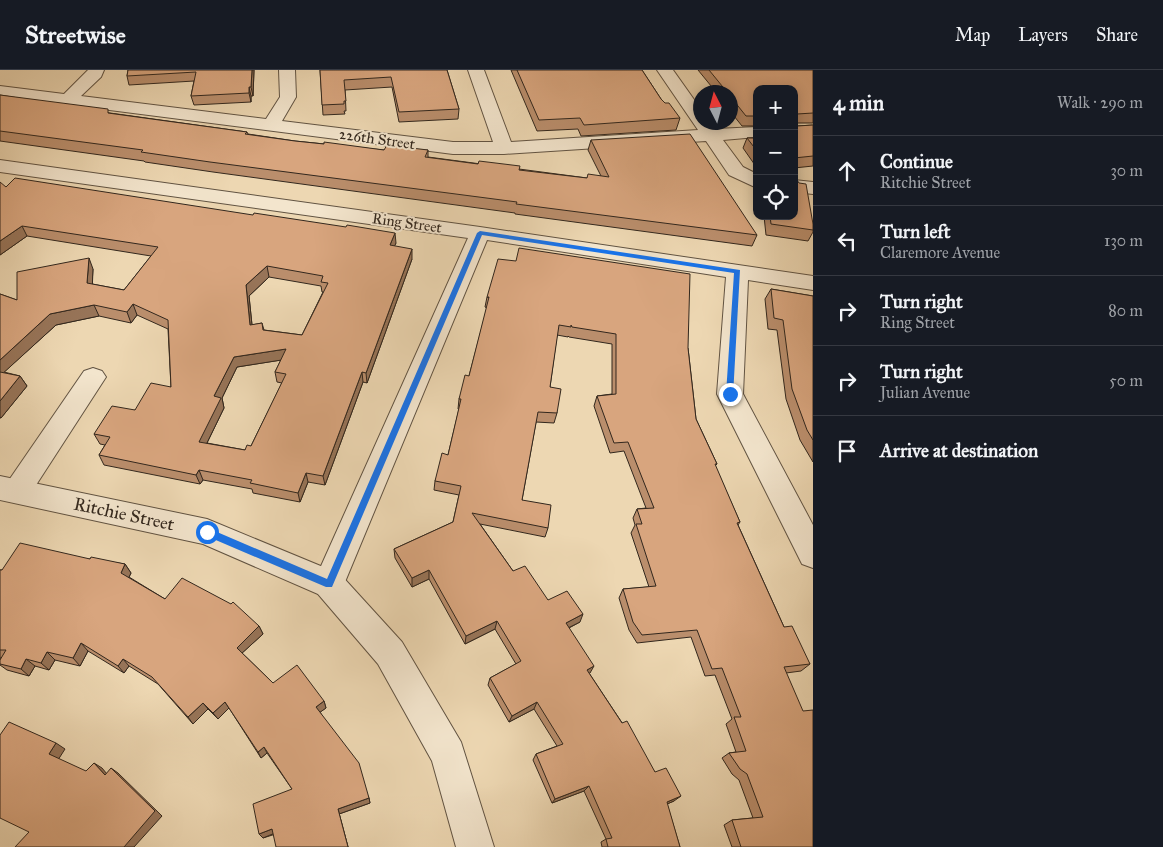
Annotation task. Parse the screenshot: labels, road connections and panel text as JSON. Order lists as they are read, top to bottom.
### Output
{
  "streets": {
    "street": ["226th Street", "Ring Street", "Ritchie Street"]
  },
  "north": "top",
  "page": {
    "header": "Streetwise",
    "nav": ["Map", "Layers", "Share"],
    "heading": ["4 min", "Walk · 290 m"],
    "map_buttons": ["+", "−"],
    "list": [
      ["Continue", "Ritchie Street", "30 m"],
      ["Turn left", "Claremore Avenue", "130 m"],
      ["Turn right", "Ring Street", "80 m"],
      ["Turn right", "Julian Avenue", "50 m"],
      "Arrive at destination"
    ]
  }
}
